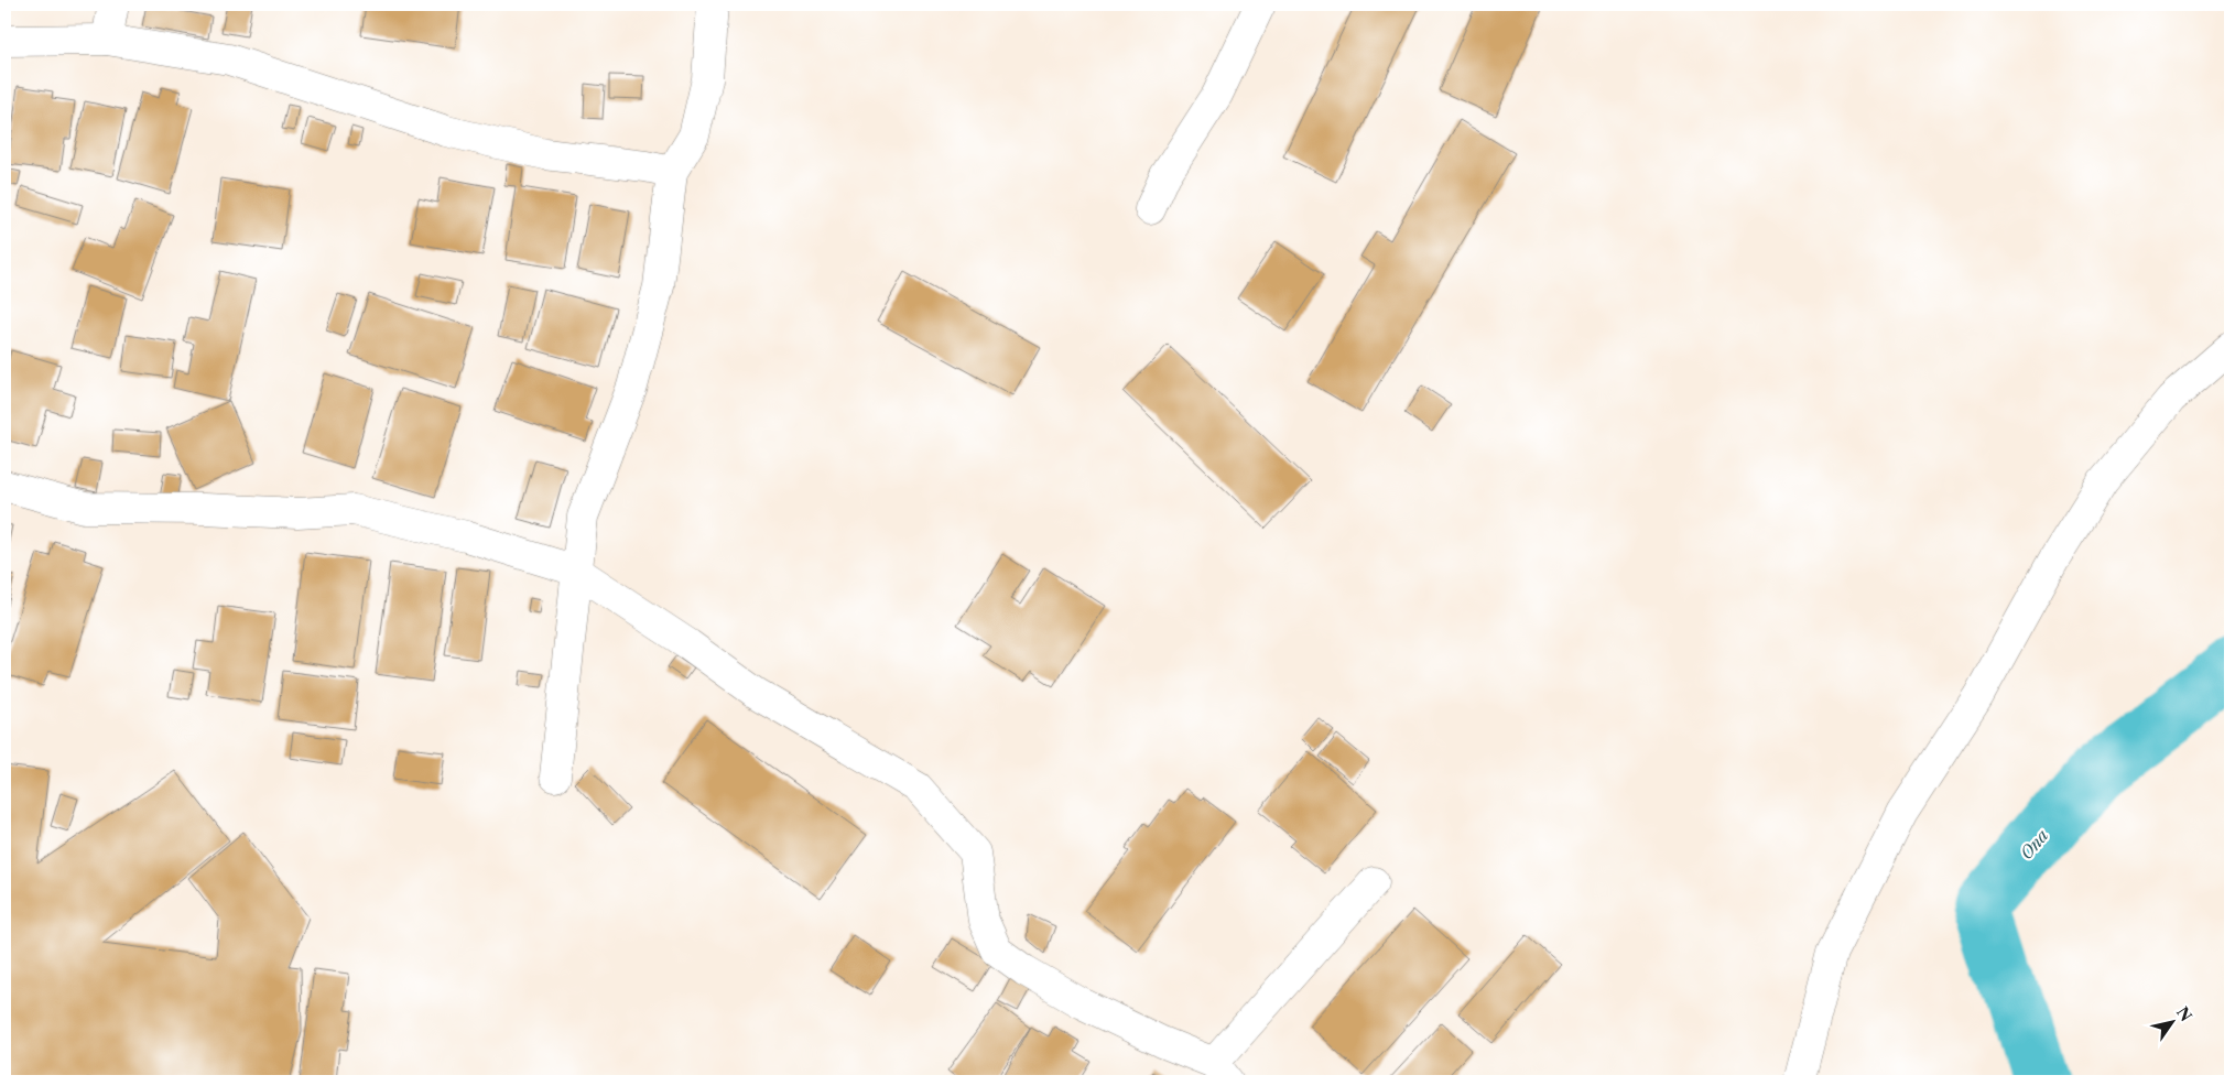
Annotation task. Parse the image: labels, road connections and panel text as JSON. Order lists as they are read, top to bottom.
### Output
{
  "water": ["Ona"],
  "north": "top right"
}
